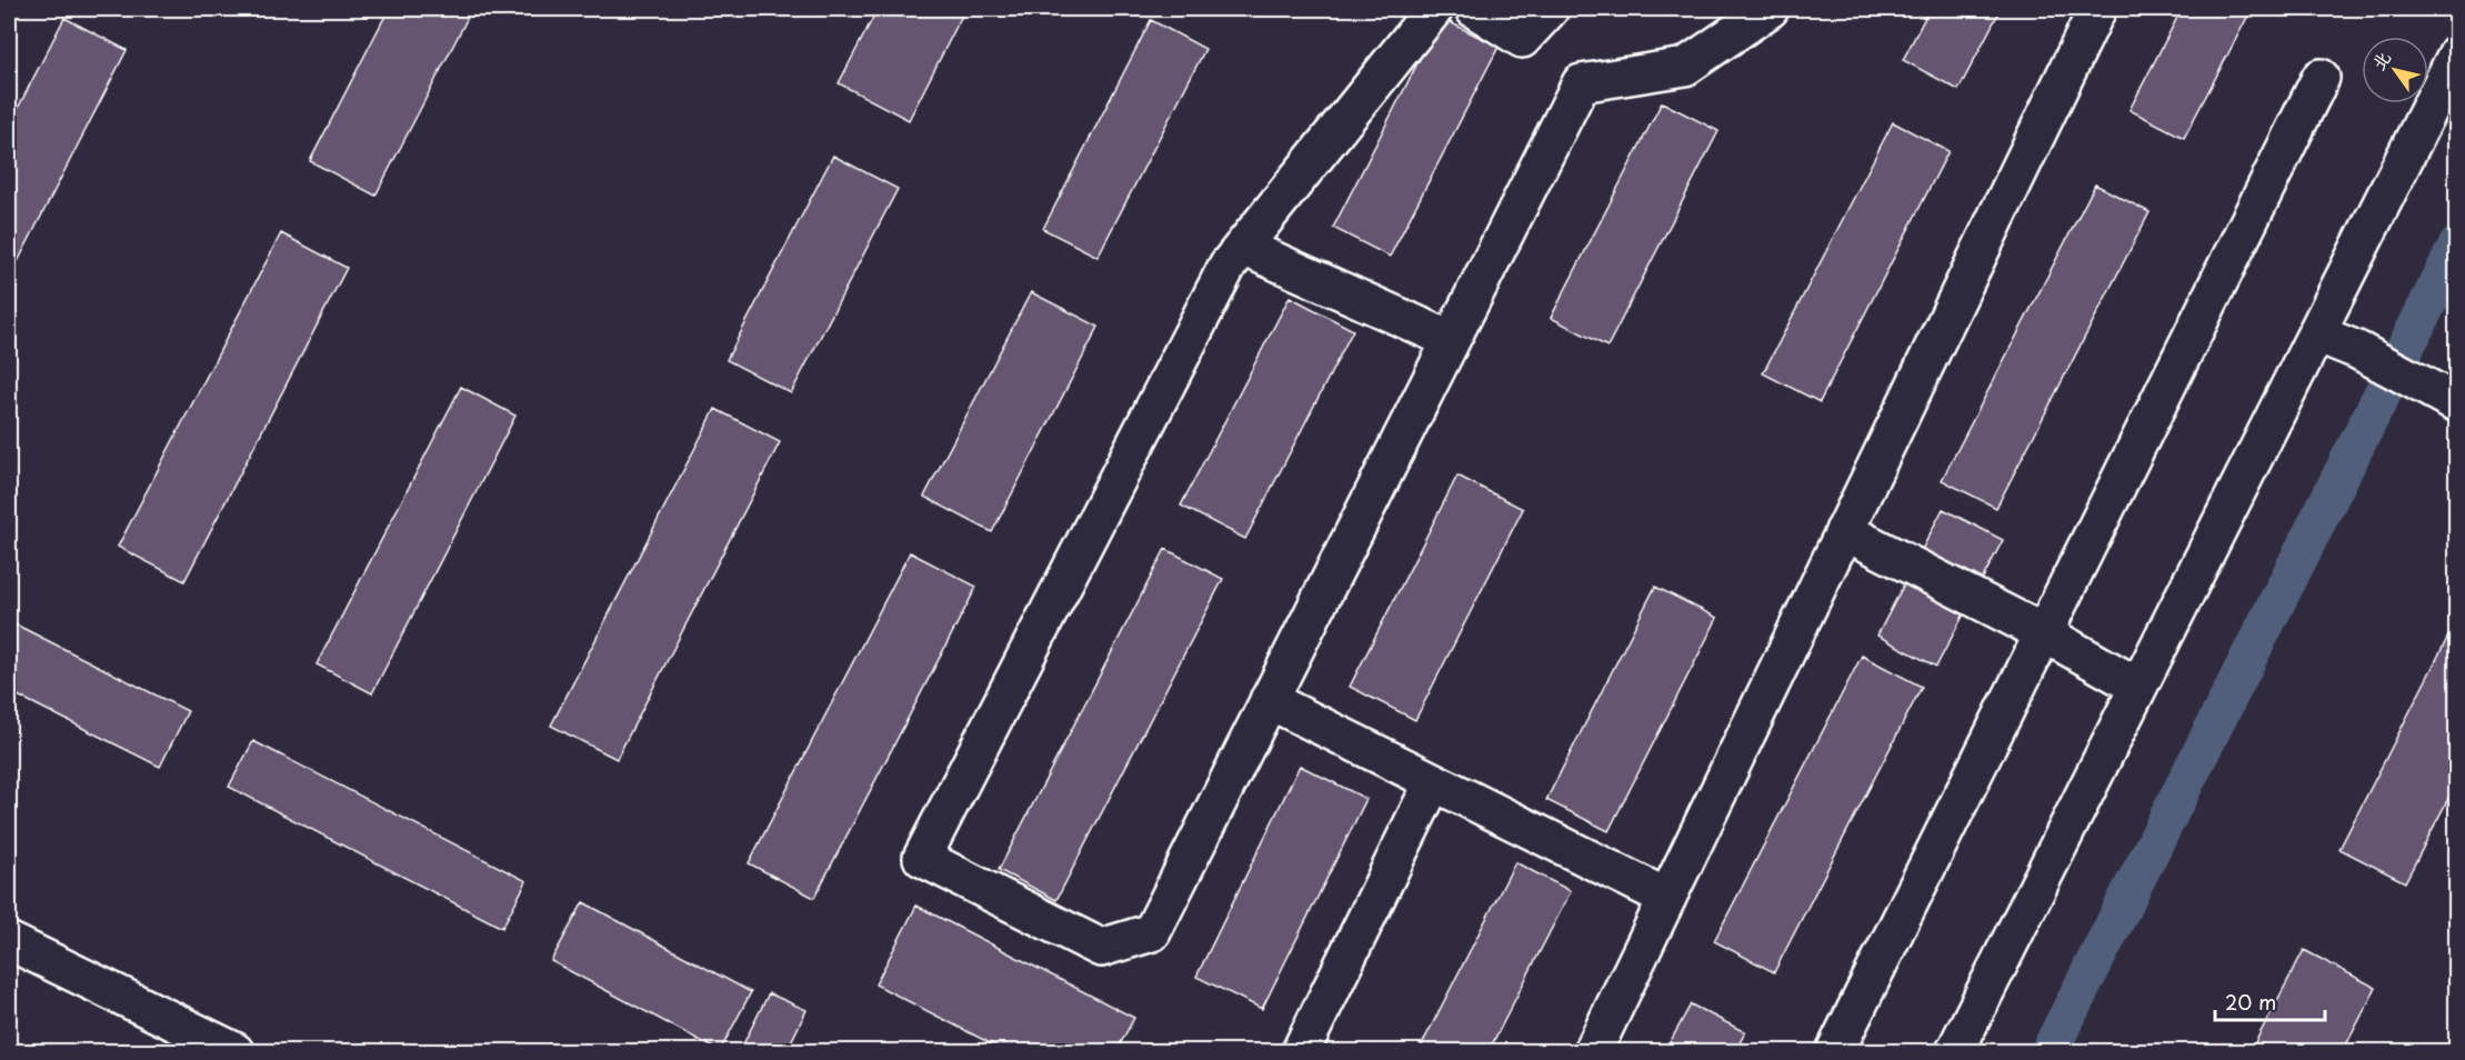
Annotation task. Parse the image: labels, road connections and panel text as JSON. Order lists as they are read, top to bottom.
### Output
{
  "scale_bar": "20 m",
  "north": "top left"
}
